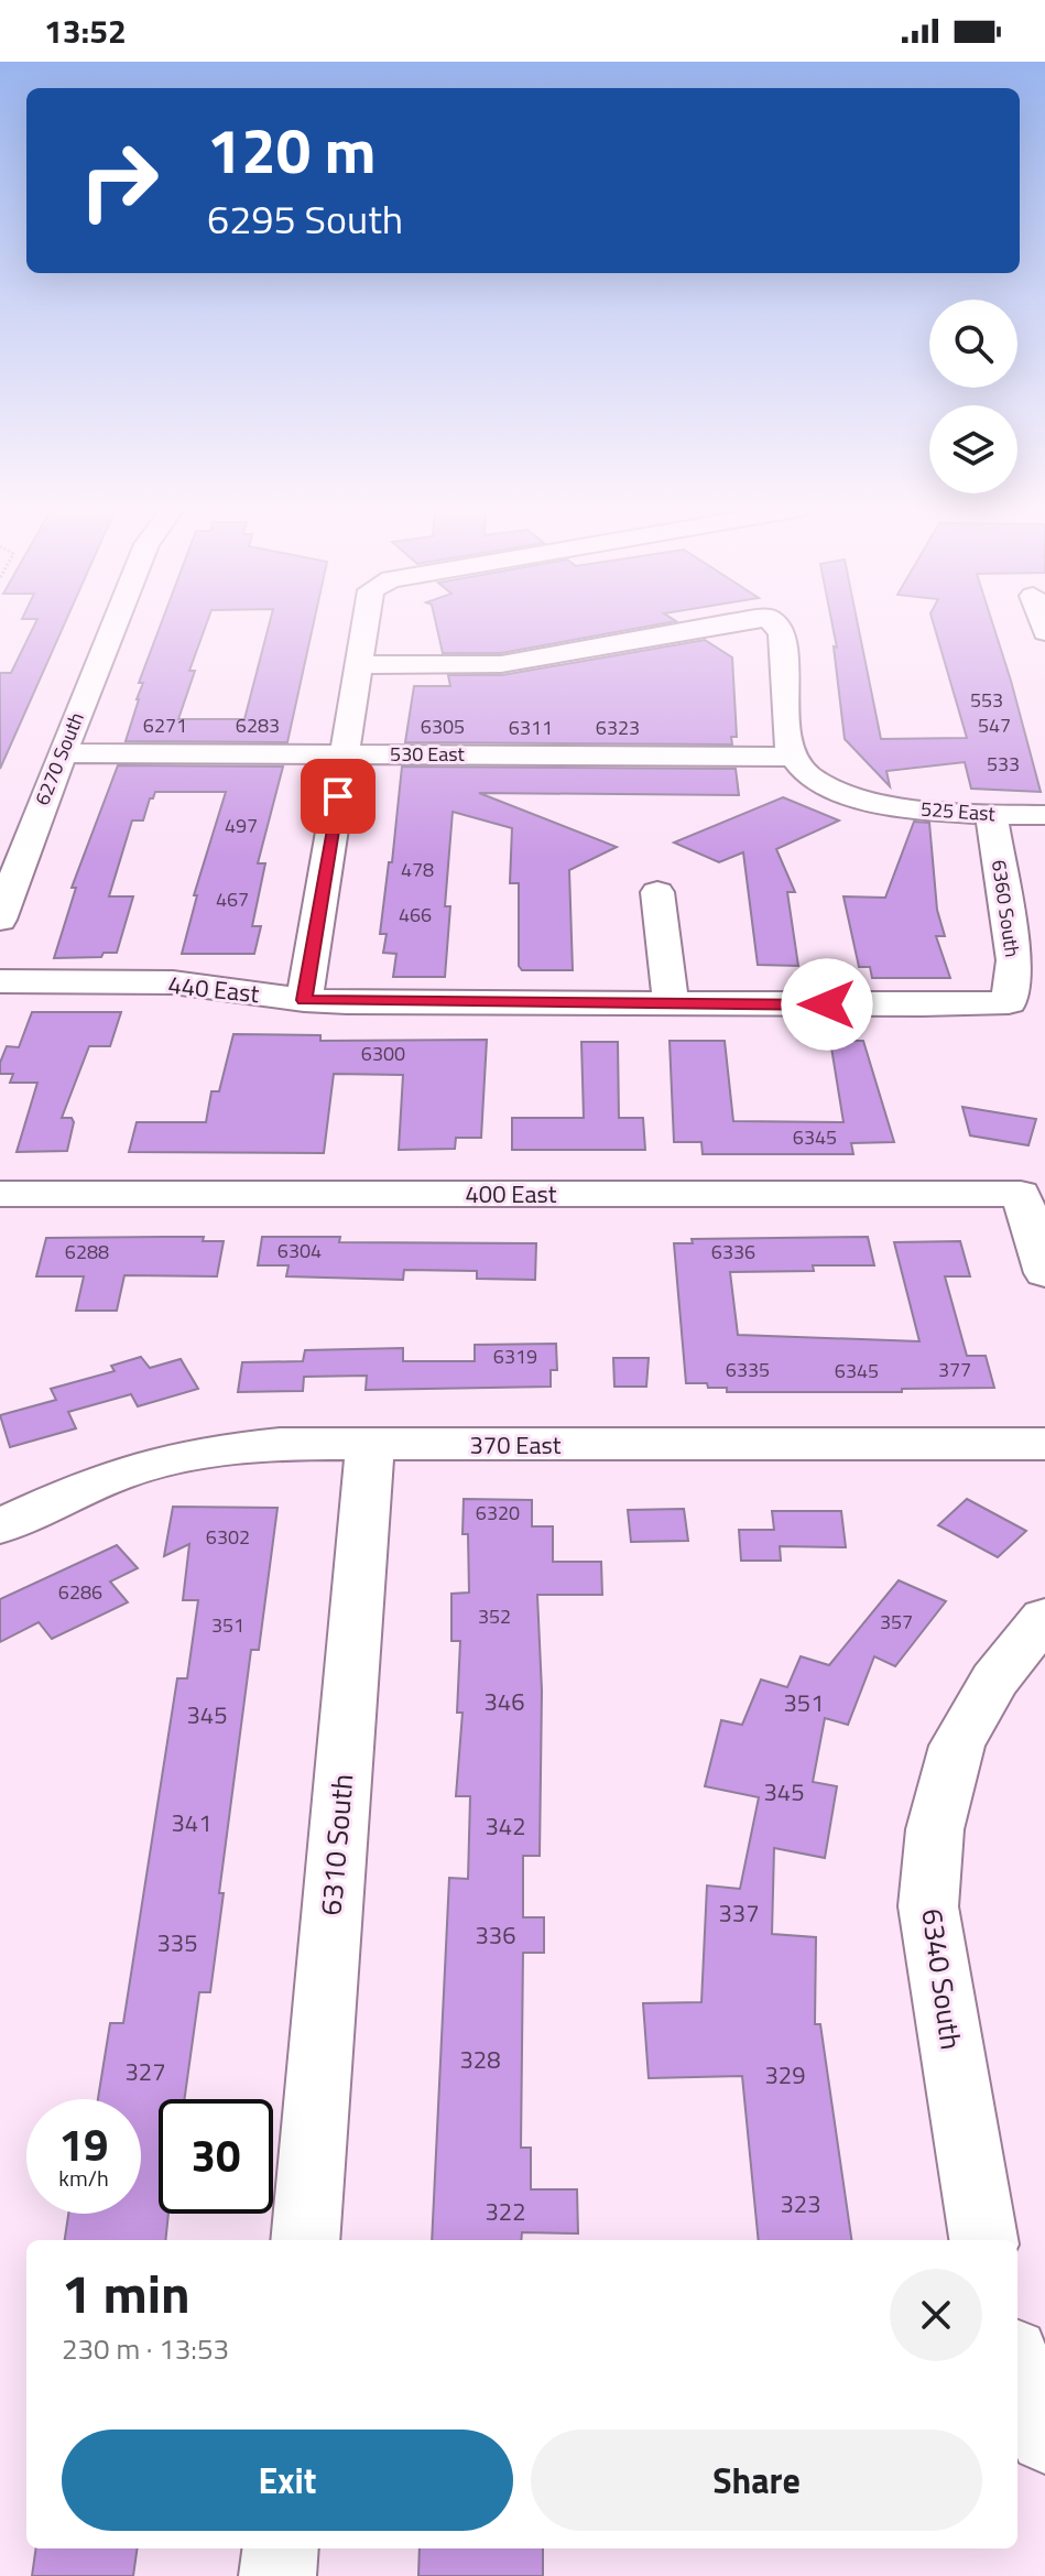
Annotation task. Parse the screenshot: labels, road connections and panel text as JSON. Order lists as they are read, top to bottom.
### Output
{
  "streets": {
    "street": [
      "530 East",
      "6270 South",
      "525 East",
      "6360 South",
      "440 East",
      "400 East",
      "370 East",
      "6310 South",
      "6340 South"
    ]
  },
  "crossings": [
    ["530 East", "6270 South"],
    ["530 East", "525 East"],
    ["525 East", "6360 South"],
    ["6360 South", "440 East"],
    ["370 East", "6310 South"]
  ],
  "house_numbers": [
    "553",
    "6271",
    "6283",
    "547",
    "6305",
    "6311",
    "6323",
    "533",
    "497",
    "478",
    "467",
    "466",
    "6300",
    "6345",
    "6304",
    "6288",
    "6336",
    "6319",
    "6335",
    "377",
    "6345",
    "6320",
    "6302",
    "6286",
    "352",
    "357",
    "351",
    "346",
    "351",
    "345",
    "345",
    "341",
    "342",
    "337",
    "336",
    "335",
    "328",
    "327",
    "329",
    "323",
    "322"
  ],
  "page": {
    "status": "13:52",
    "turn": ["120 m", "6295 South"],
    "speed": "19 km/h",
    "limit": "30",
    "heading": ["1 min", "230 m · 13:53"],
    "buttons": ["Exit", "Share"]
  }
}
